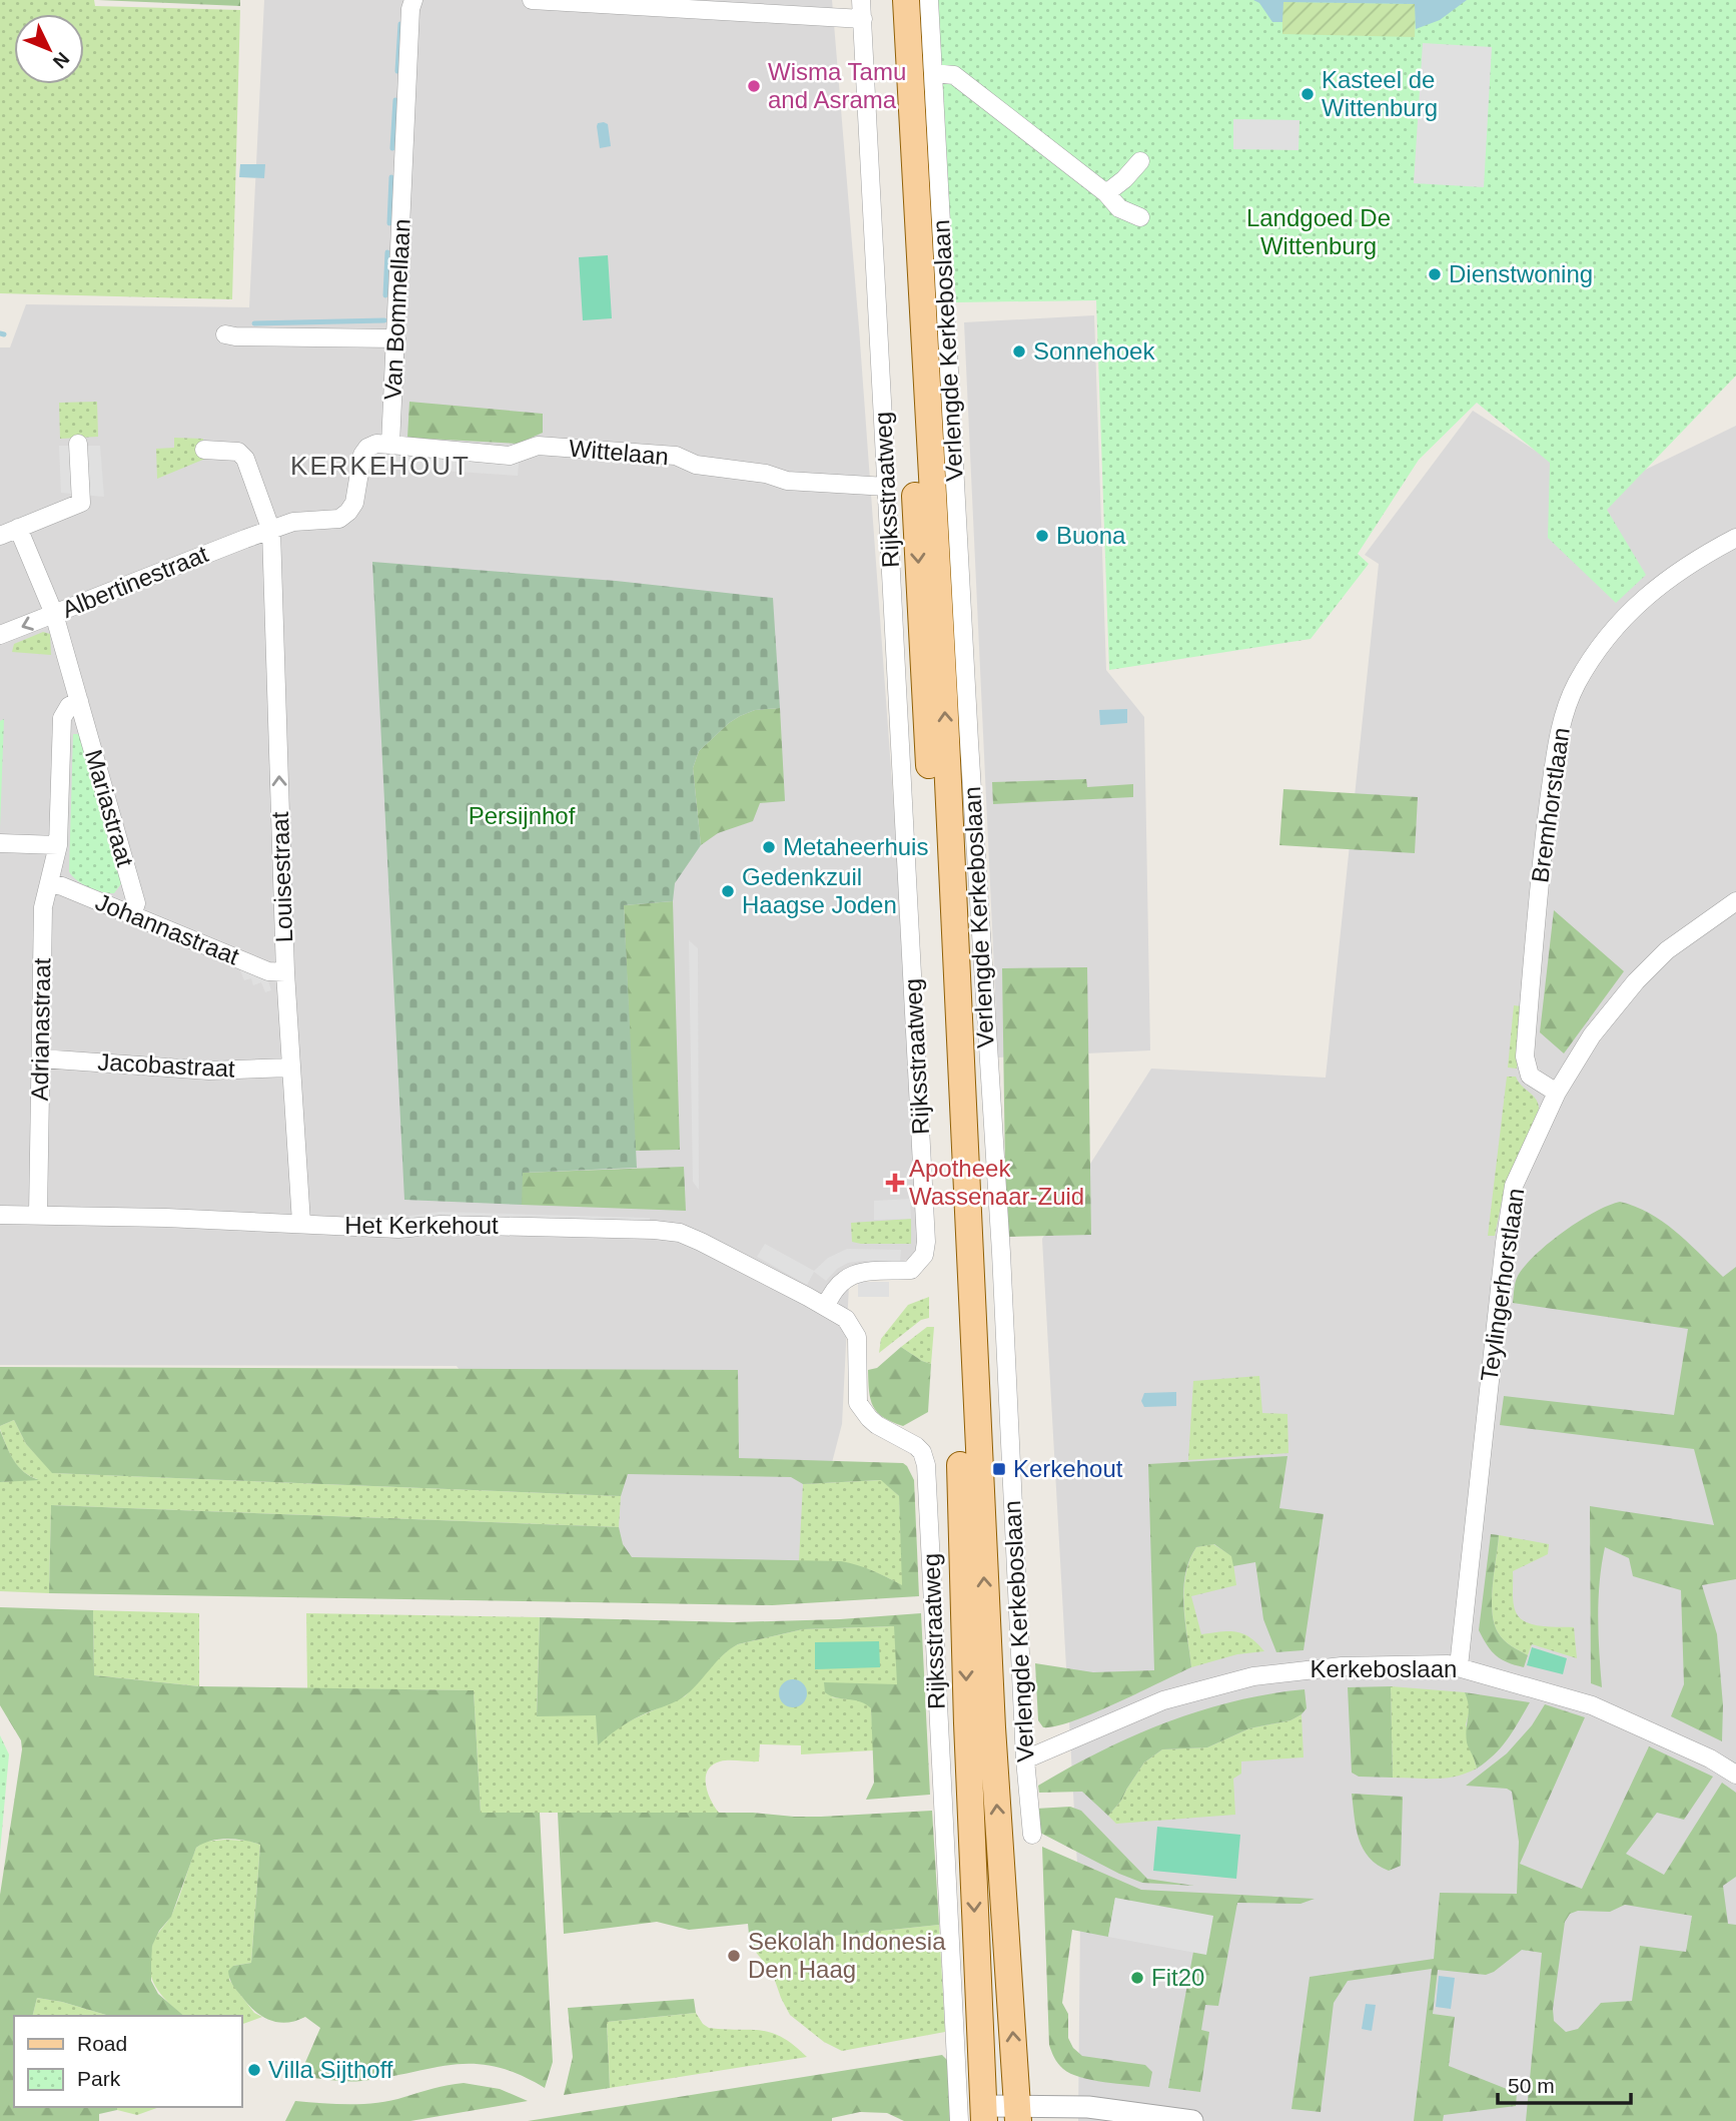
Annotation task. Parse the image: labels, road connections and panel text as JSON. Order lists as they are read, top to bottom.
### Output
{
  "streets": {
    "main road": ["Rijksstraatweg"],
    "street": [
      "Van Bommellaan",
      "Verlengde Kerkeboslaan",
      "Wittelaan",
      "Albertinestraat",
      "Bremhorstlaan",
      "Mariastraat",
      "Louisestraat",
      "Johannastraat",
      "Adrianastraat",
      "Jacobastraat",
      "Het Kerkehout",
      "Teylingerhorstlaan",
      "Kerkeboslaan"
    ]
  },
  "crossings": [
    ["Van Bommellaan", "Wittelaan"],
    ["Verlengde Kerkeboslaan", "Kerkeboslaan"],
    ["Wittelaan", "Rijksstraatweg"],
    ["Rijksstraatweg", "Het Kerkehout"],
    ["Albertinestraat", "Mariastraat"],
    ["Albertinestraat", "Louisestraat"],
    ["Bremhorstlaan", "Teylingerhorstlaan"],
    ["Mariastraat", "Johannastraat"],
    ["Mariastraat", "Adrianastraat"],
    ["Louisestraat", "Johannastraat"],
    ["Louisestraat", "Jacobastraat"],
    ["Louisestraat", "Het Kerkehout"],
    ["Johannastraat", "Adrianastraat"],
    ["Adrianastraat", "Jacobastraat"],
    ["Adrianastraat", "Het Kerkehout"],
    ["Teylingerhorstlaan", "Kerkeboslaan"]
  ],
  "one_way": ["Louisestraat"],
  "districts": ["KERKEHOUT"],
  "parks": ["Landgoed De Wittenburg", "Persijnhof"],
  "places": {
    "other": [
      "Wisma Tamu and Asrama",
      "Kasteel de Wittenburg",
      "Dienstwoning",
      "Sonnehoek",
      "Buona",
      "Metaheerhuis",
      "Gedenkzuil Haagse Joden",
      "Sekolah Indonesia Den Haag",
      "Fit20",
      "Villa Sijthoff"
    ],
    "health": ["Apotheek Wassenaar-Zuid"],
    "transit": ["Kerkehout"]
  },
  "legend": ["Road", "Park"],
  "scale_bar": "50 m",
  "north": "bottom right"
}
